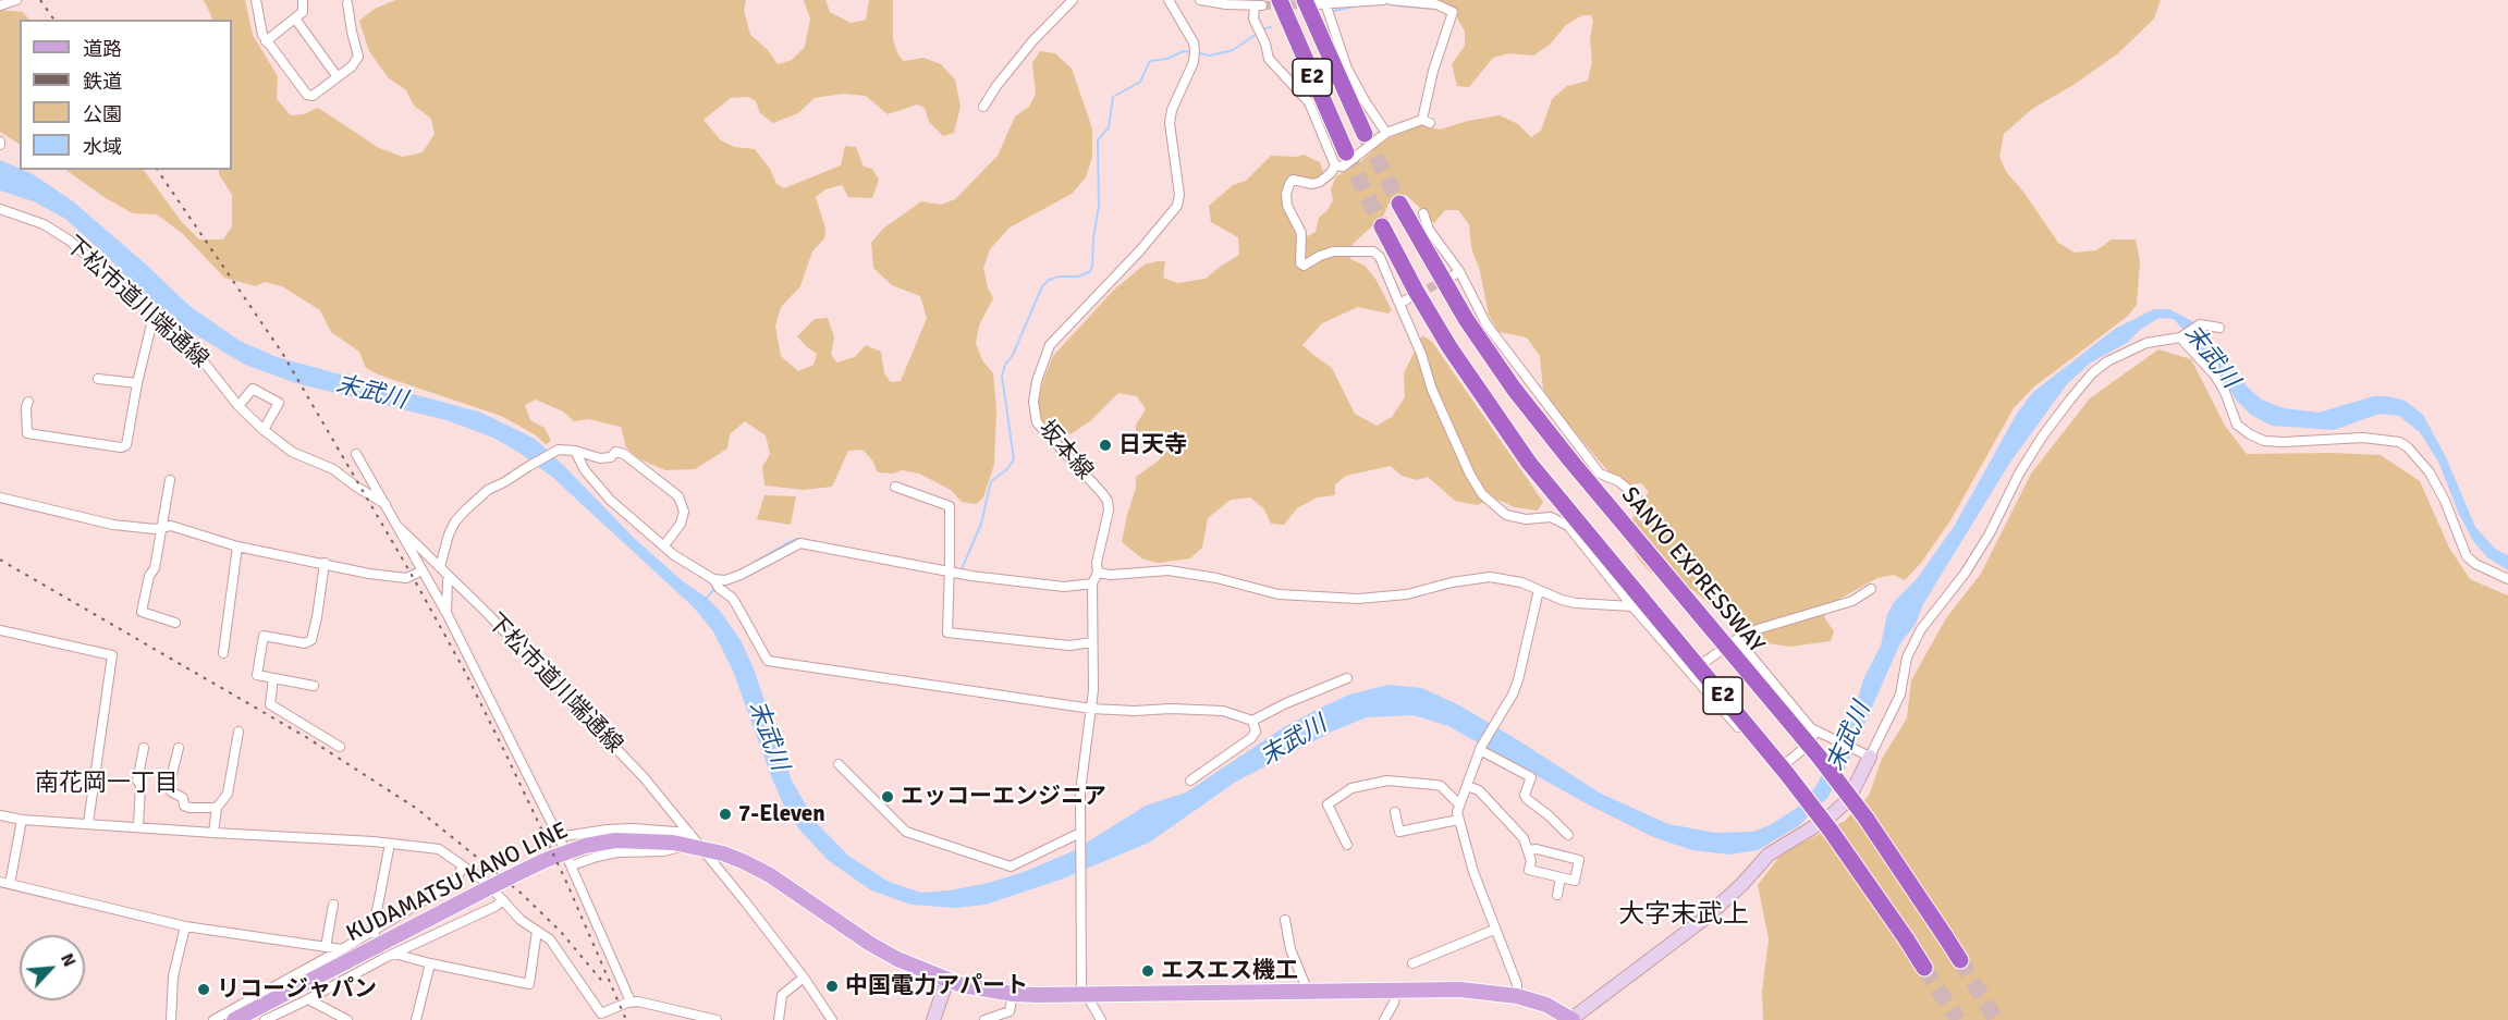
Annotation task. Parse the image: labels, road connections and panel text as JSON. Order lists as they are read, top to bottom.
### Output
{
  "streets": {
    "highway": ["E2", "SANYO EXPRESSWAY"],
    "main road": ["KUDAMATSU KANO LINE"],
    "street": ["下松市道川端通線", "坂本線"]
  },
  "crossings": [
    ["下松市道川端通線", "KUDAMATSU KANO LINE"],
    ["坂本線", "KUDAMATSU KANO LINE"]
  ],
  "districts": ["南花岡一丁目", "大字末武上"],
  "water": ["末武川"],
  "places": [
    "日天寺",
    "エッコーエンジニア",
    "7-Eleven",
    "エスエス機工",
    "中国電力アパート",
    "リコージャパン"
  ],
  "legend": [
    "道路",
    "鉄道",
    "公園",
    "水域"
  ],
  "north": "top right"
}
